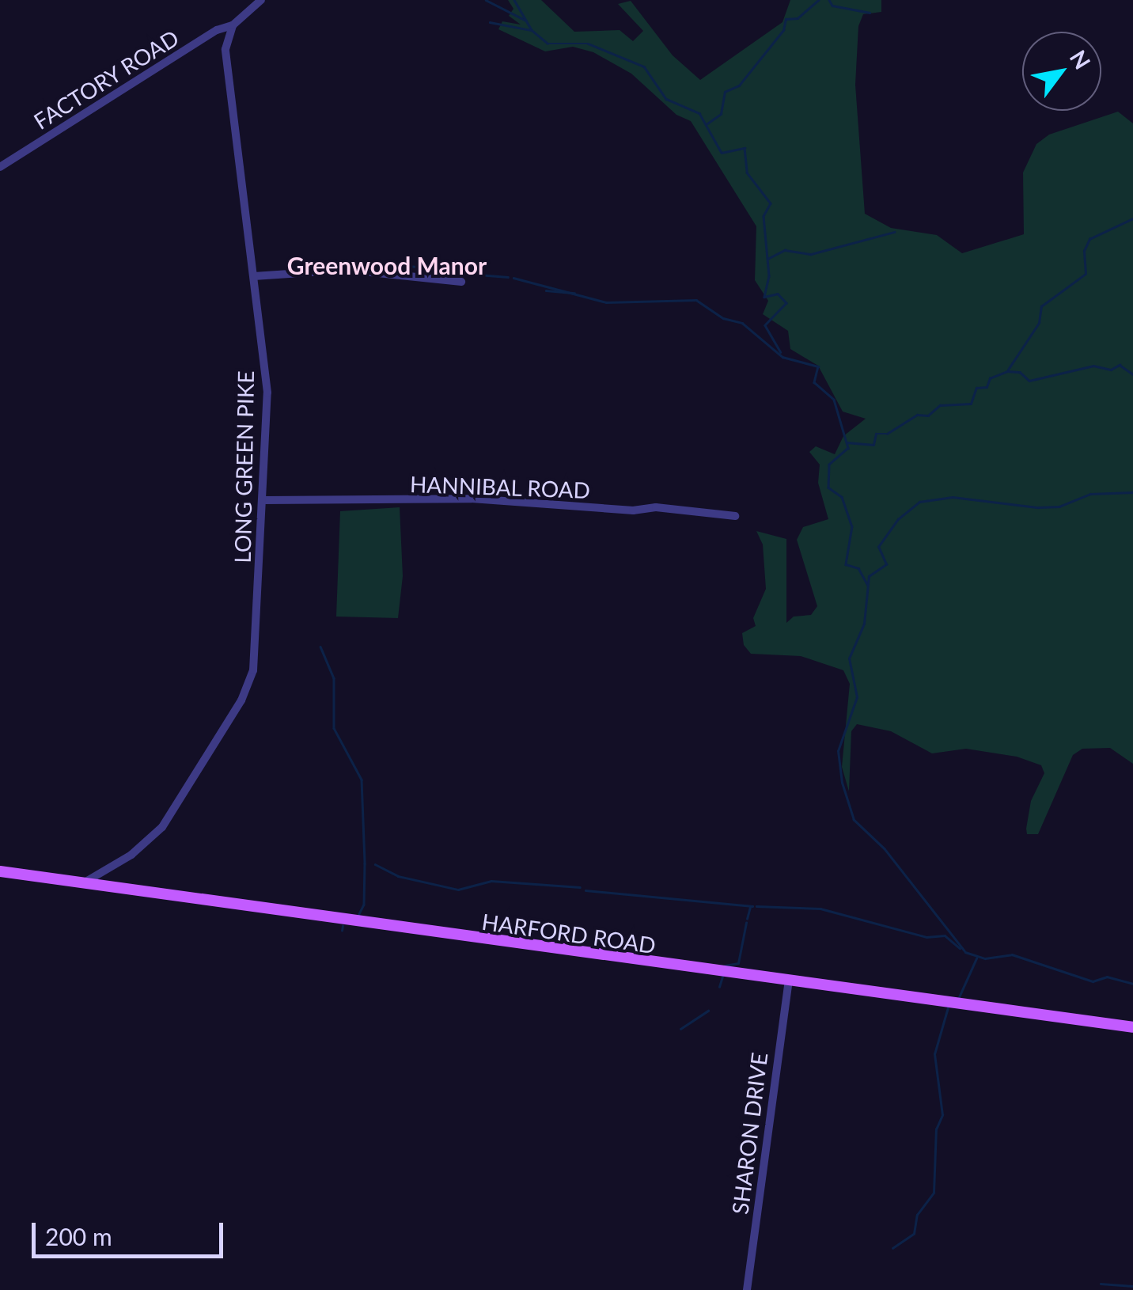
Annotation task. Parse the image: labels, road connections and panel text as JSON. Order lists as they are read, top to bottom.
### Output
{
  "streets": {
    "main road": ["HARFORD ROAD"],
    "street": [
      "FACTORY ROAD",
      "LONG GREEN PIKE",
      "HANNIBAL ROAD",
      "SHARON DRIVE"
    ]
  },
  "crossings": [
    ["FACTORY ROAD", "LONG GREEN PIKE"],
    ["LONG GREEN PIKE", "HANNIBAL ROAD"],
    ["LONG GREEN PIKE", "HARFORD ROAD"],
    ["HARFORD ROAD", "SHARON DRIVE"]
  ],
  "districts": ["Greenwood Manor"],
  "scale_bar": "200 m",
  "north": "top right"
}
